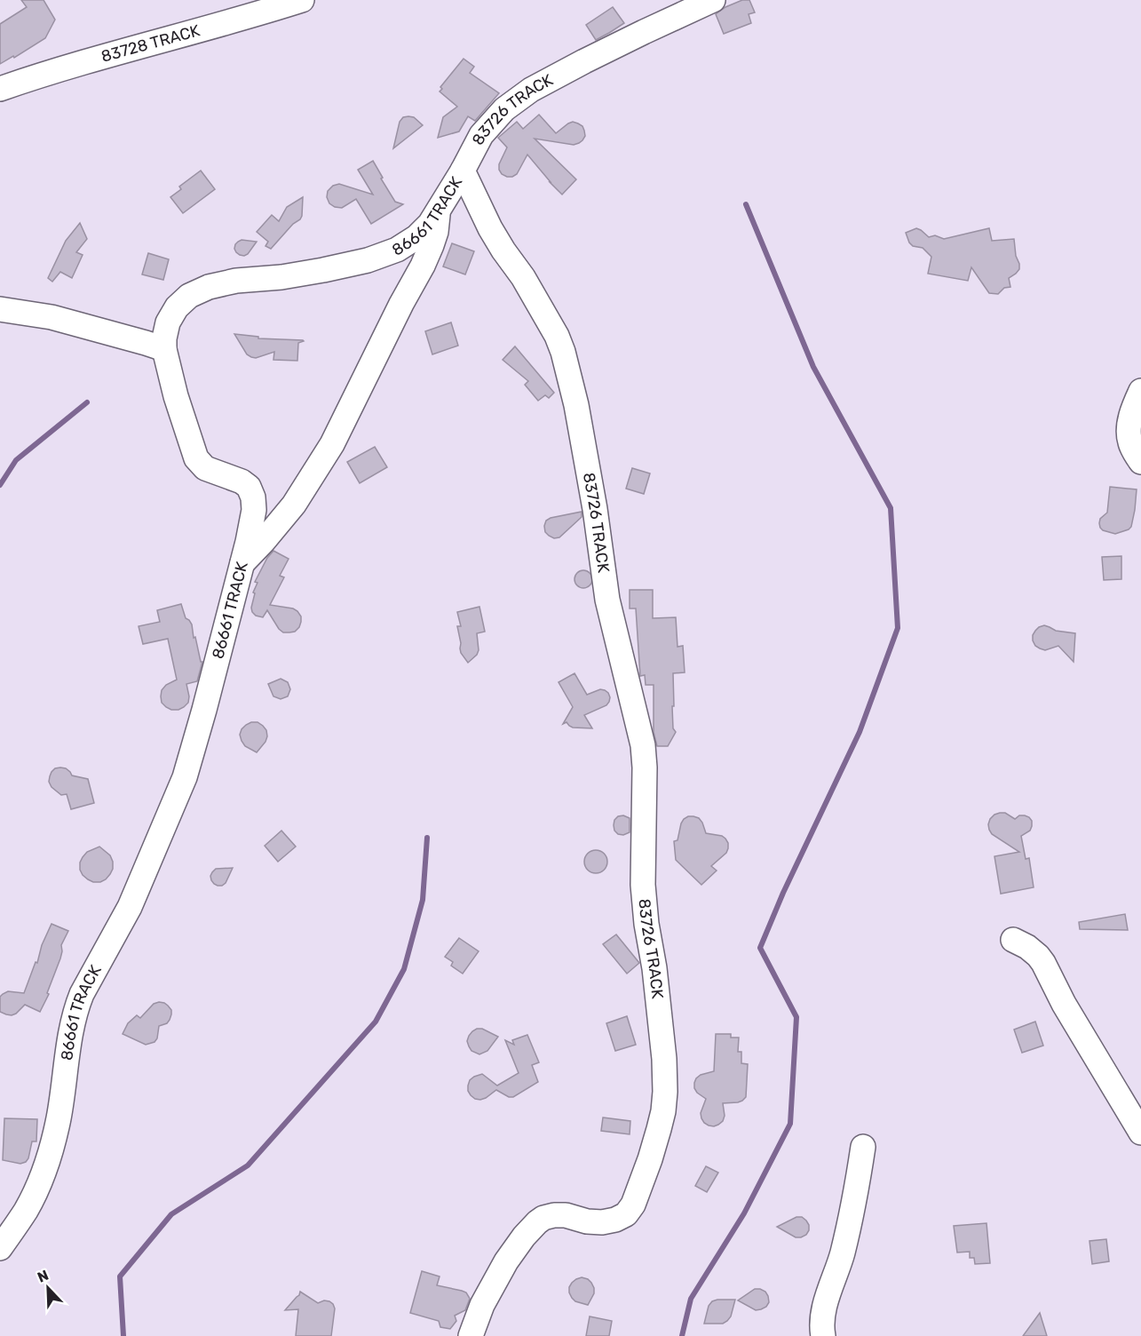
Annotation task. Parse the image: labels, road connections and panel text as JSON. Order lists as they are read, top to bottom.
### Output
{
  "streets": {
    "street": ["83728 TRACK", "83726 TRACK", "86661 TRACK"]
  },
  "crossings": [
    ["83726 TRACK", "86661 TRACK"]
  ],
  "north": "top left"
}
